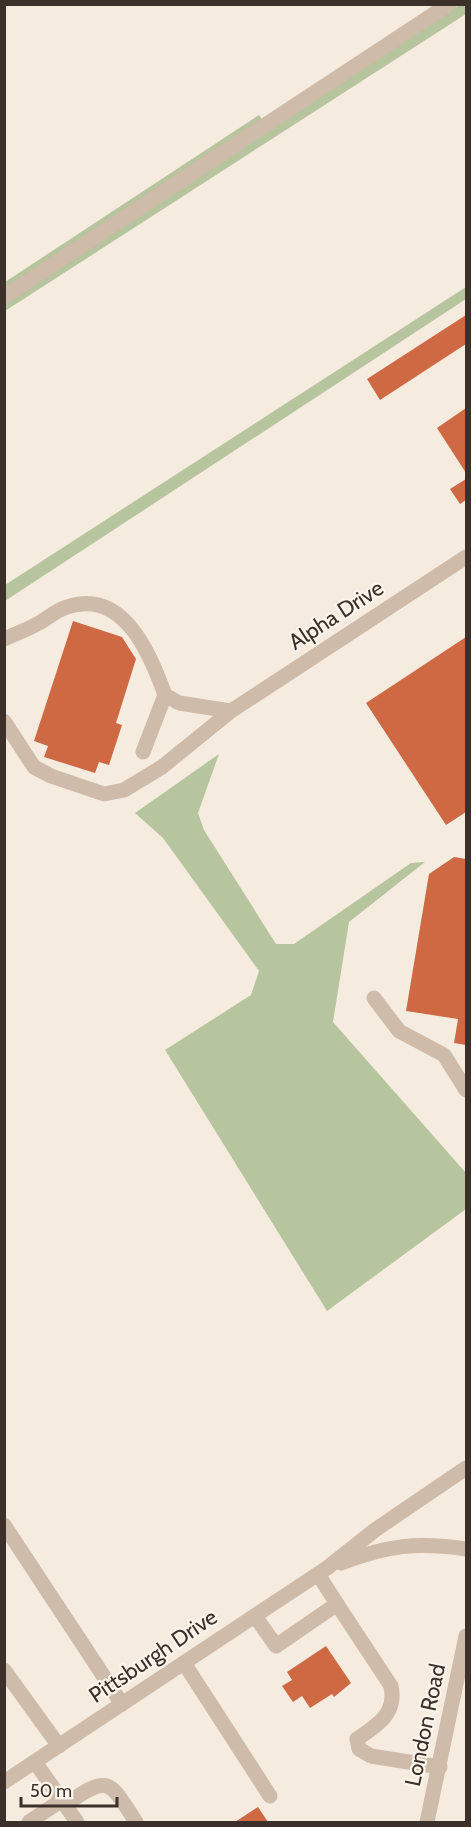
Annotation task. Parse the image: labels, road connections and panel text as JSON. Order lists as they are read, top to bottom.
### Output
{
  "streets": {
    "street": ["Alpha Drive", "Pittsburgh Drive", "London Road"]
  },
  "scale_bar": "50 m"
}
